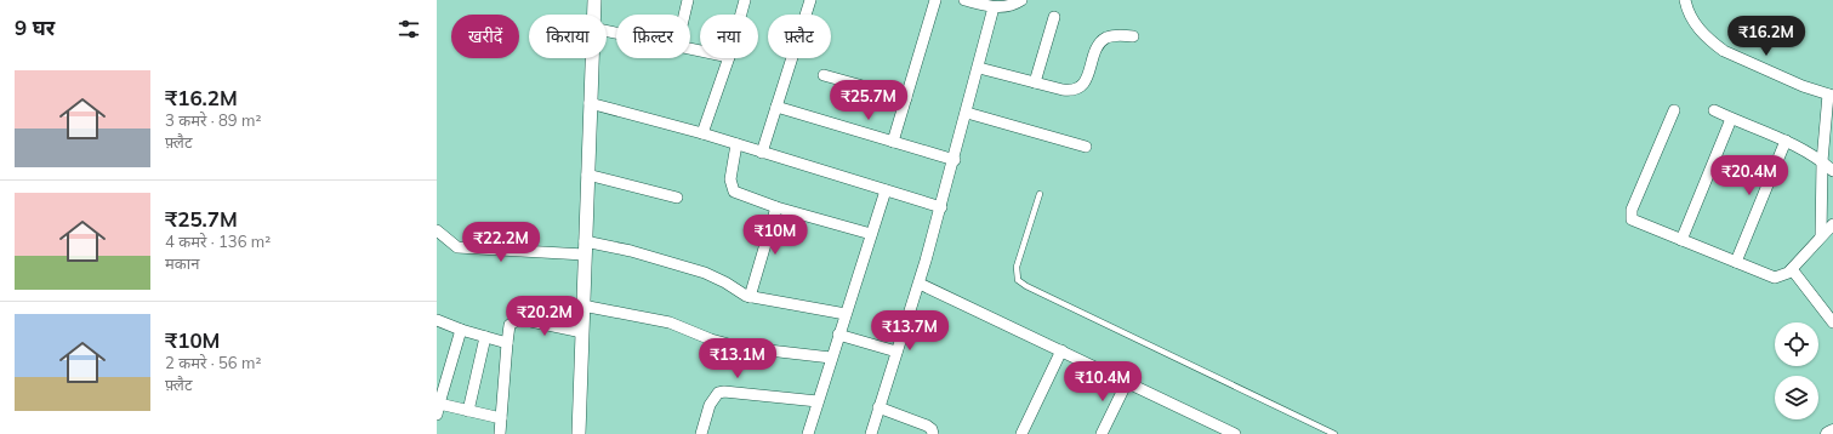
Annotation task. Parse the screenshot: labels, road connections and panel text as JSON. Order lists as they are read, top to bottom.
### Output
{
  "page": {
    "heading": "9 घर",
    "chip": [
      "खरीदें",
      "किराया",
      "फ़िल्टर",
      "नया",
      "फ़्लैट"
    ],
    "price": [
      "₹16.2M",
      "₹25.7M",
      "₹20.4M",
      "₹10M",
      "₹22.2M",
      "₹20.2M",
      "₹13.7M",
      "₹13.1M",
      "₹10.4M"
    ],
    "list": [
      {
        "name": "₹16.2M",
        "note": "3 कमरे · 89 m² · फ़्लैट"
      },
      {
        "name": "₹25.7M",
        "note": "4 कमरे · 136 m² · मकान"
      },
      {
        "name": "₹10M",
        "note": "2 कमरे · 56 m² · फ़्लैट"
      }
    ]
  }
}
